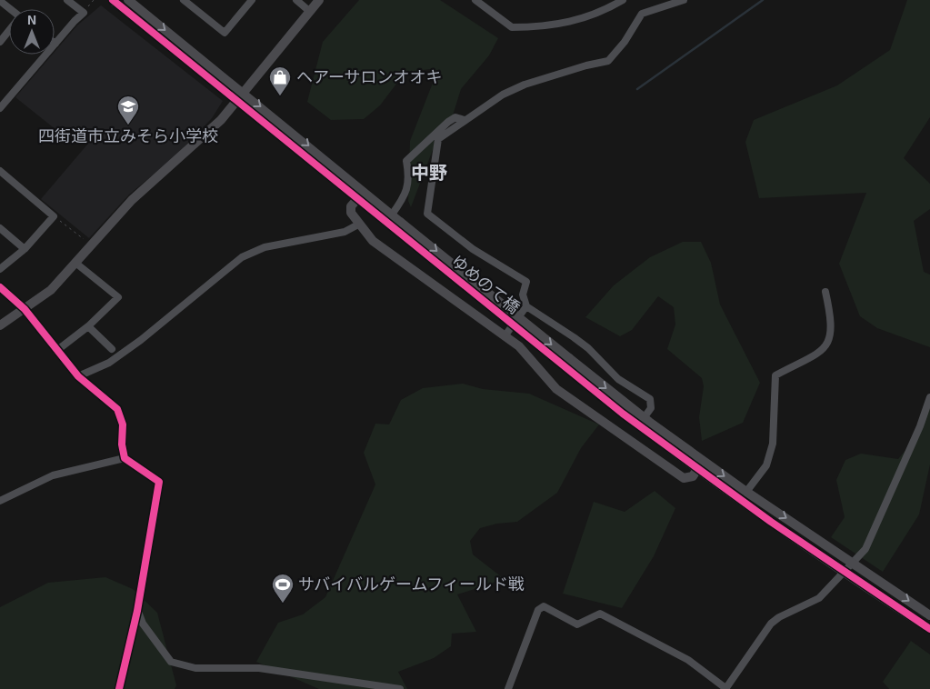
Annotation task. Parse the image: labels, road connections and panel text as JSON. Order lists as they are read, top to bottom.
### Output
{
  "streets": {
    "street": ["ゆめのて橋"]
  },
  "districts": ["中野"],
  "places": {
    "shop": ["ヘアーサロンオオキ"],
    "school or university": ["四街道市立みそら小学校"],
    "sports": ["サバイバルゲームフィールド戦"]
  },
  "north": "top"
}
